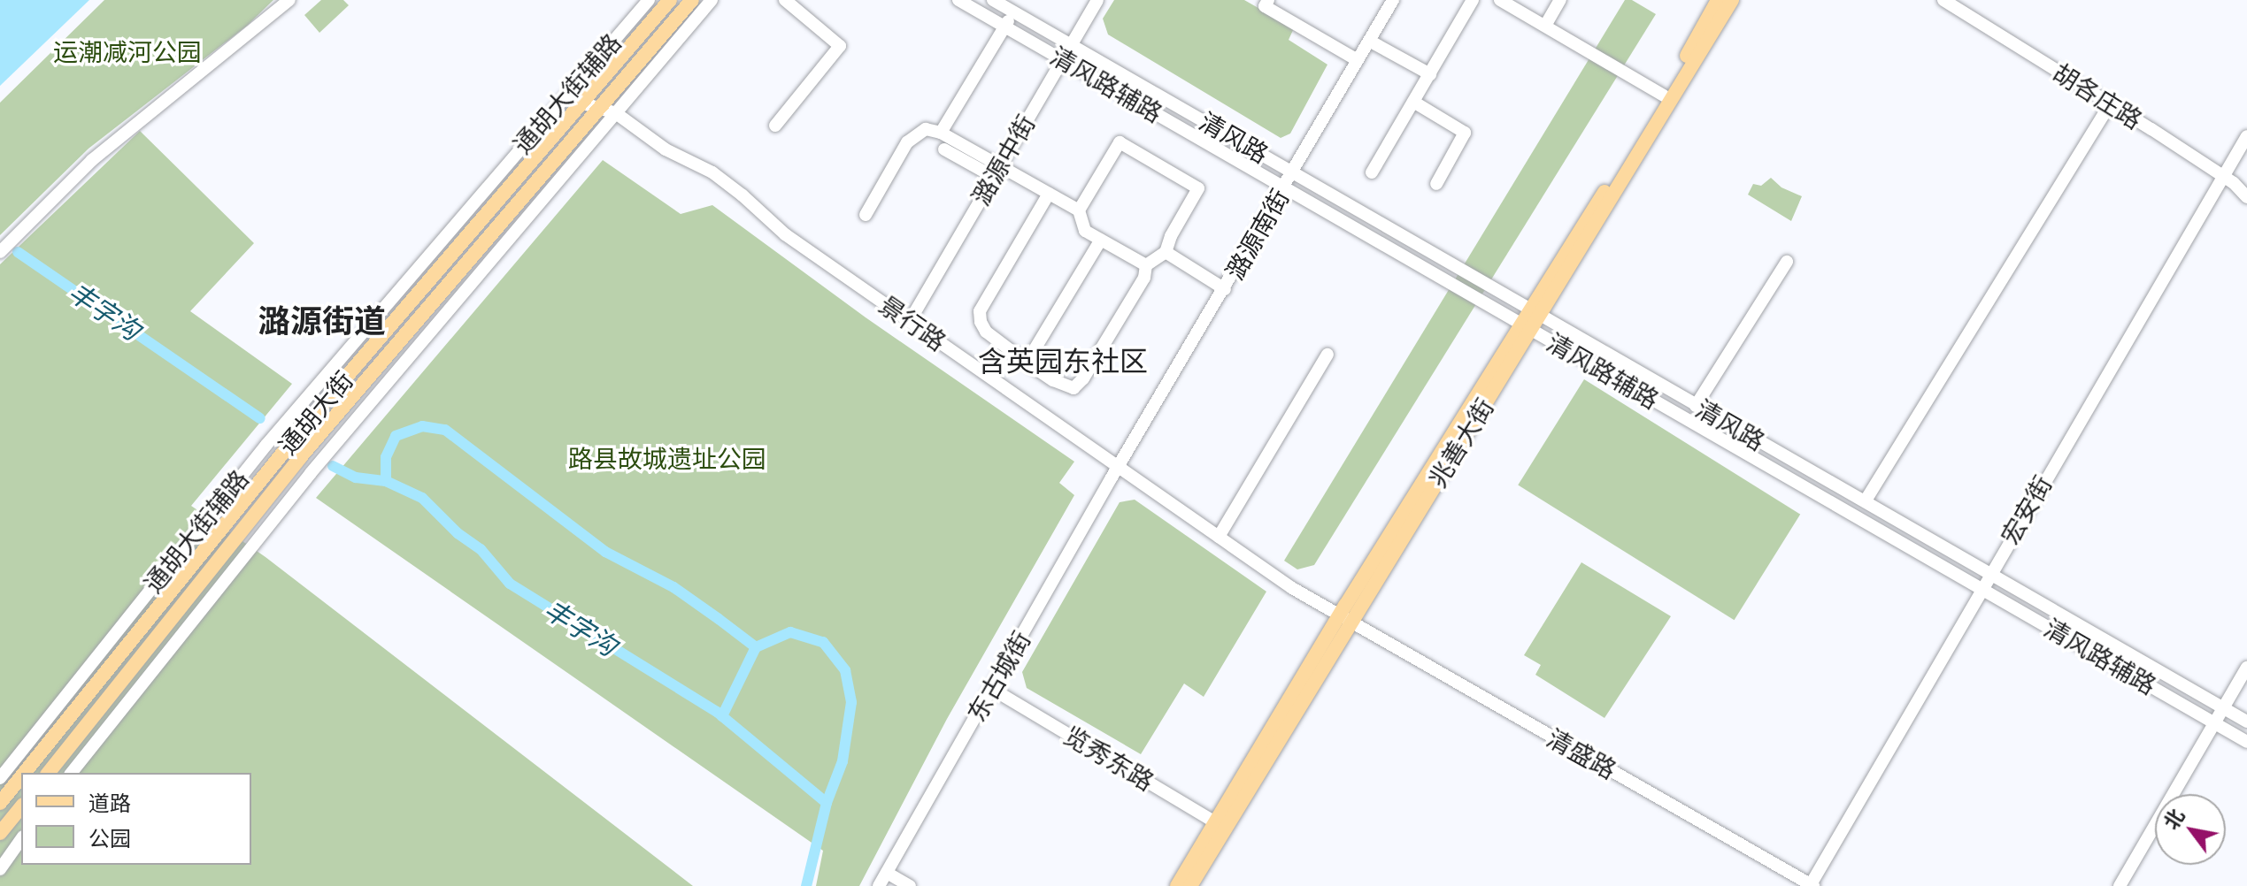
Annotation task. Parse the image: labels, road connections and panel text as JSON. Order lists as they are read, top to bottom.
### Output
{
  "streets": {
    "main road": ["通胡大街", "兆善大街"],
    "street": [
      "清风路辅路",
      "通胡大街辅路",
      "胡各庄路",
      "清风路",
      "潞源中街",
      "潞源南街",
      "景行路",
      "宏安街",
      "东古城街",
      "清盛路",
      "览秀东路"
    ]
  },
  "crossings": [
    ["清风路辅路", "潞源中街"],
    ["清风路辅路", "潞源南街"],
    ["清风路辅路", "兆善大街"],
    ["清风路辅路", "宏安街"],
    ["通胡大街辅路", "景行路"],
    ["胡各庄路", "宏安街"],
    ["清风路", "潞源中街"],
    ["清风路", "潞源南街"],
    ["清风路", "兆善大街"],
    ["清风路", "宏安街"],
    ["潞源中街", "景行路"],
    ["潞源南街", "景行路"],
    ["潞源南街", "东古城街"],
    ["景行路", "通胡大街"],
    ["景行路", "兆善大街"],
    ["景行路", "东古城街"],
    ["景行路", "清盛路"],
    ["兆善大街", "清盛路"],
    ["兆善大街", "览秀东路"],
    ["宏安街", "清盛路"],
    ["东古城街", "览秀东路"]
  ],
  "districts": ["潞源街道", "含英园东社区"],
  "water": ["丰字沟"],
  "parks": ["运潮减河公园", "路县故城遗址公园"],
  "legend": ["道路", "公园"],
  "north": "top left"
}
